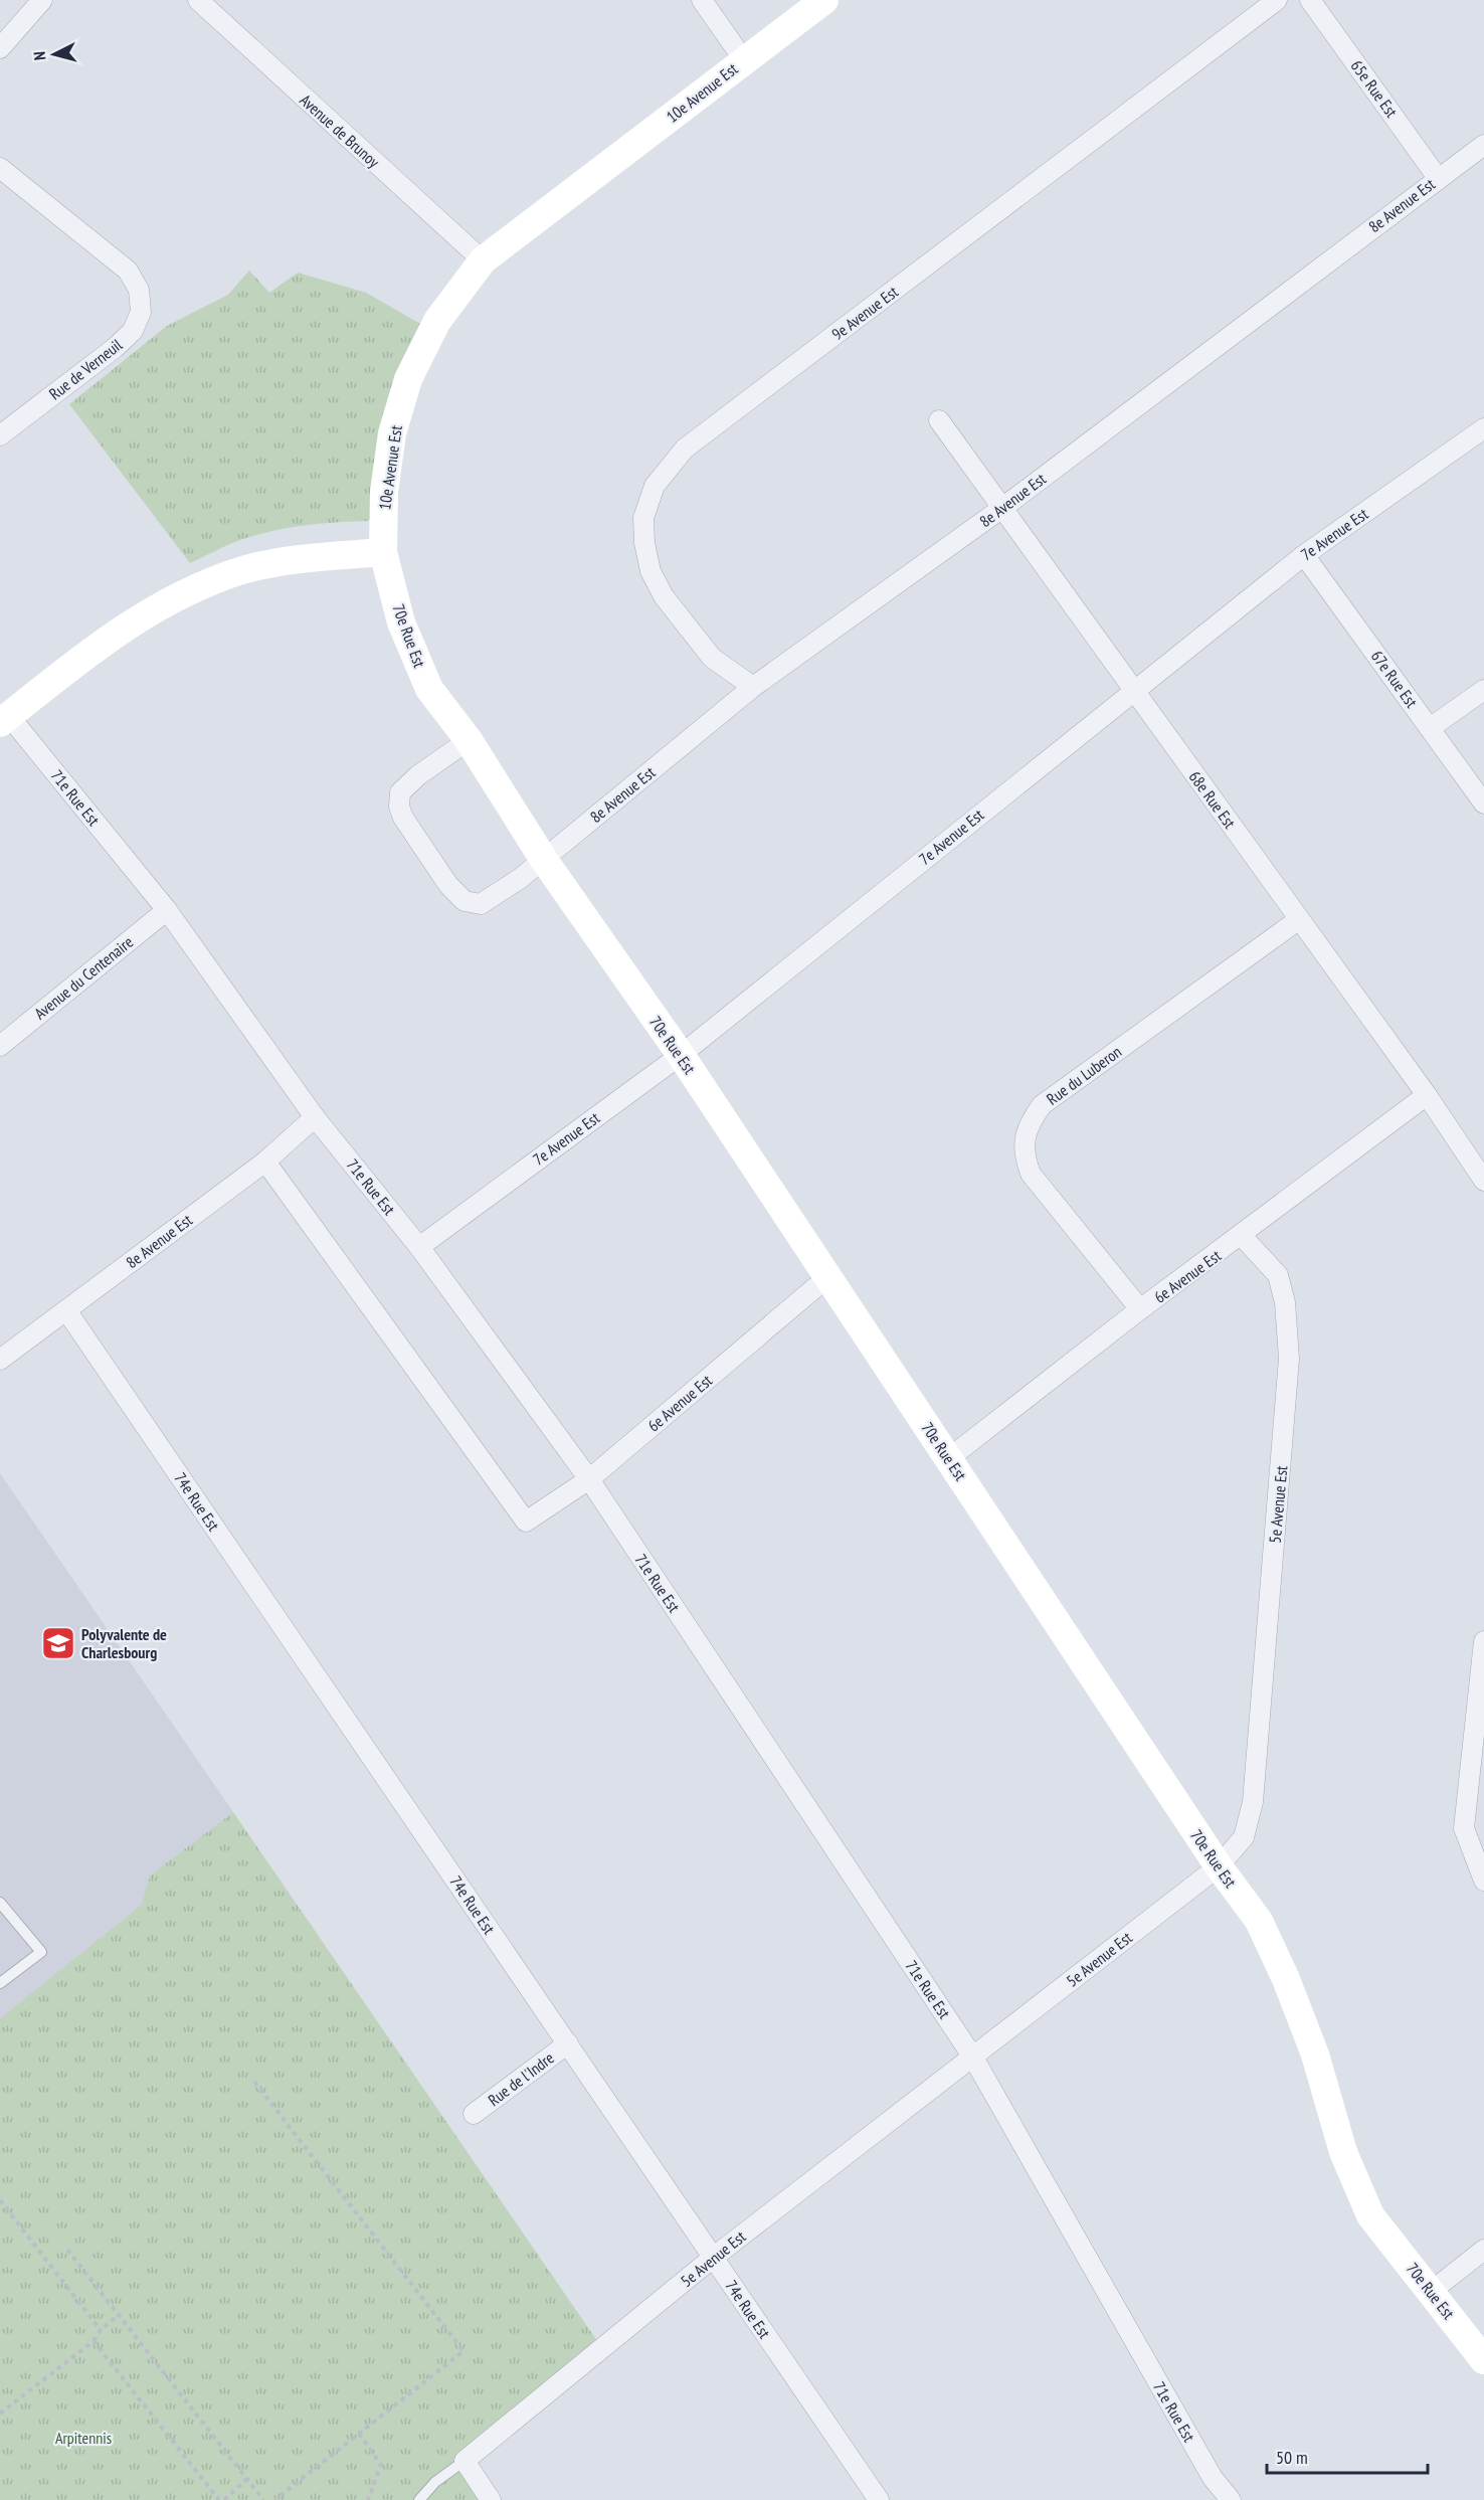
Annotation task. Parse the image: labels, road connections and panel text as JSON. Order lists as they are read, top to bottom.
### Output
{
  "streets": {
    "street": [
      "65e Rue Est",
      "10e Avenue Est",
      "Avenue de Brunoy",
      "8e Avenue Est",
      "9e Avenue Est",
      "Rue de Verneuil",
      "7e Avenue Est",
      "70e Rue Est",
      "67e Rue Est",
      "71e Rue Est",
      "68e Rue Est",
      "Avenue du Centenaire",
      "Rue du Luberon",
      "6e Avenue Est",
      "74e Rue Est",
      "5e Avenue Est",
      "Rue de l'Indre"
    ]
  },
  "crossings": [
    ["65e Rue Est", "8e Avenue Est"],
    ["10e Avenue Est", "Avenue de Brunoy"],
    ["10e Avenue Est", "70e Rue Est"],
    ["8e Avenue Est", "9e Avenue Est"],
    ["8e Avenue Est", "70e Rue Est"],
    ["8e Avenue Est", "71e Rue Est"],
    ["8e Avenue Est", "68e Rue Est"],
    ["8e Avenue Est", "6e Avenue Est"],
    ["8e Avenue Est", "74e Rue Est"],
    ["7e Avenue Est", "70e Rue Est"],
    ["7e Avenue Est", "67e Rue Est"],
    ["7e Avenue Est", "71e Rue Est"],
    ["7e Avenue Est", "68e Rue Est"],
    ["70e Rue Est", "6e Avenue Est"],
    ["70e Rue Est", "5e Avenue Est"],
    ["71e Rue Est", "Avenue du Centenaire"],
    ["71e Rue Est", "6e Avenue Est"],
    ["71e Rue Est", "5e Avenue Est"],
    ["68e Rue Est", "Rue du Luberon"],
    ["68e Rue Est", "6e Avenue Est"],
    ["Rue du Luberon", "6e Avenue Est"],
    ["6e Avenue Est", "5e Avenue Est"],
    ["74e Rue Est", "5e Avenue Est"],
    ["74e Rue Est", "Rue de l'Indre"]
  ],
  "parks": ["Arpitennis"],
  "places": {
    "school or university": ["Polyvalente de Charlesbourg"]
  },
  "scale_bar": "50 m",
  "north": "left"
}
